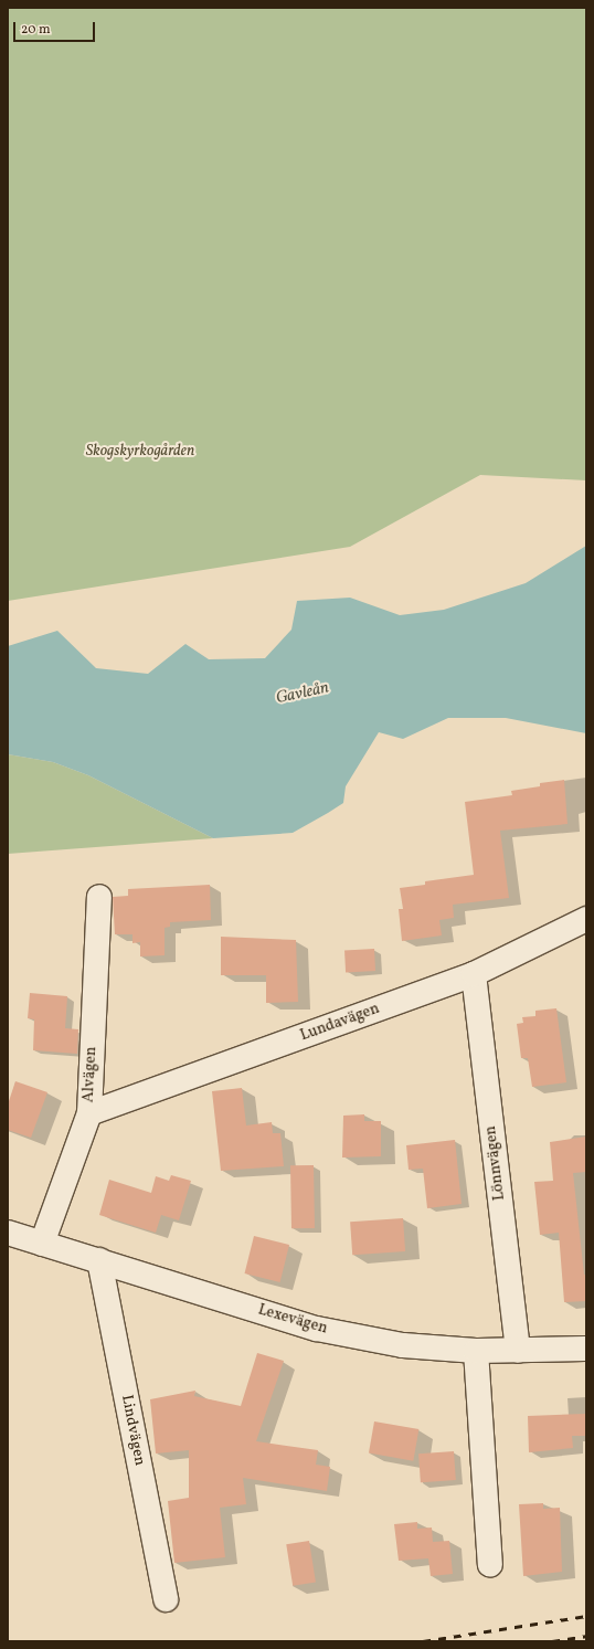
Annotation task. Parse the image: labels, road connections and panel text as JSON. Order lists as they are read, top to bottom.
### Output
{
  "streets": {
    "street": [
      "Lundavägen",
      "Alvägen",
      "Lönnvägen",
      "Lexevägen",
      "Lindvägen"
    ]
  },
  "crossings": [
    ["Lundavägen", "Alvägen"],
    ["Lundavägen", "Lönnvägen"],
    ["Alvägen", "Lexevägen"],
    ["Lönnvägen", "Lexevägen"],
    ["Lexevägen", "Lindvägen"]
  ],
  "water": ["Gavleån"],
  "parks": ["Skogskyrkogården"],
  "scale_bar": "20 m"
}
